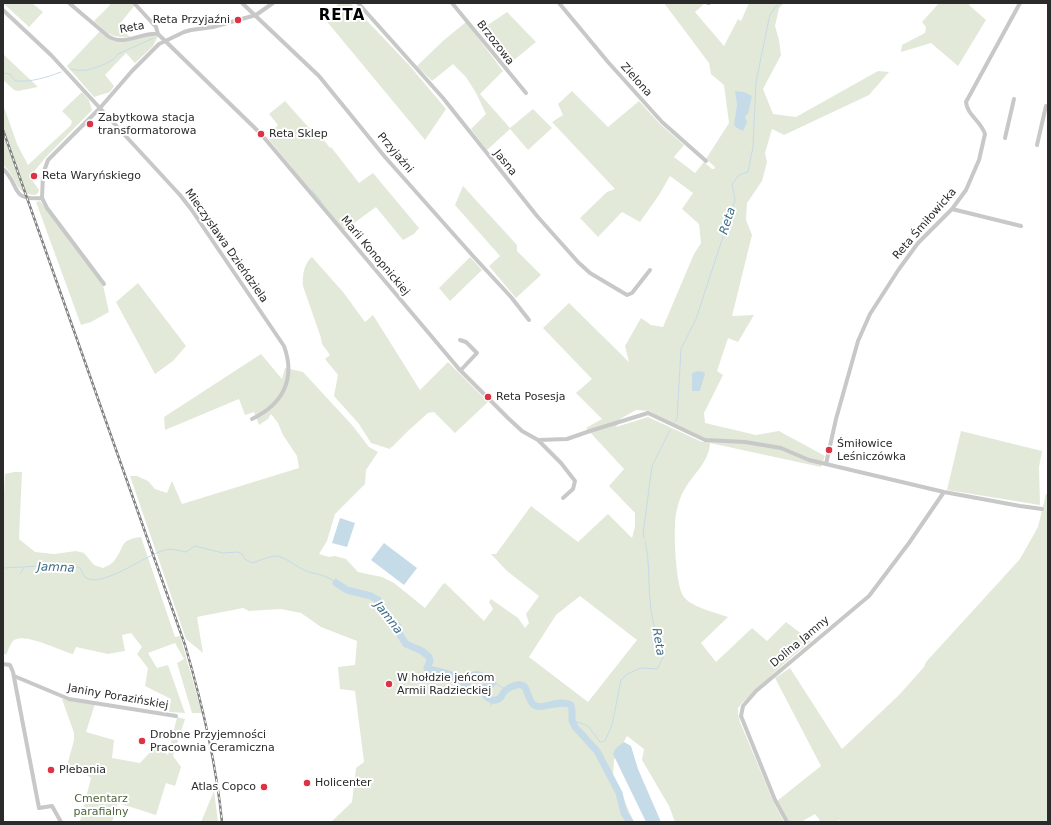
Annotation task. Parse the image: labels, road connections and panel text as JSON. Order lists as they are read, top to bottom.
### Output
{
  "streets": {
    "street": [
      "Reta",
      "Brzozowa",
      "Zielona",
      "Przyjaźni",
      "Jasna",
      "Reta Śmiłowicka",
      "Mieczysława Dzieńdziela",
      "Marii Konopnickiej",
      "Dolina Jamny",
      "Janiny Porazińskiej"
    ]
  },
  "crossings": [
    ["Reta", "Marii Konopnickiej"]
  ],
  "districts": ["RETA"],
  "water": ["Reta", "Jamna"],
  "parks": ["Cmentarz parafialny"],
  "places": [
    "Reta Przyjaźni",
    "Zabytkowa stacja transformatorowa",
    "Reta Sklep",
    "Reta Waryńskiego",
    "Reta Posesja",
    "Śmiłowice Leśniczówka",
    "W hołdzie jeńcom Armii Radzieckiej",
    "Drobne Przyjemności Pracownia Ceramiczna",
    "Plebania",
    "Holicenter",
    "Atlas Copco"
  ]
}
